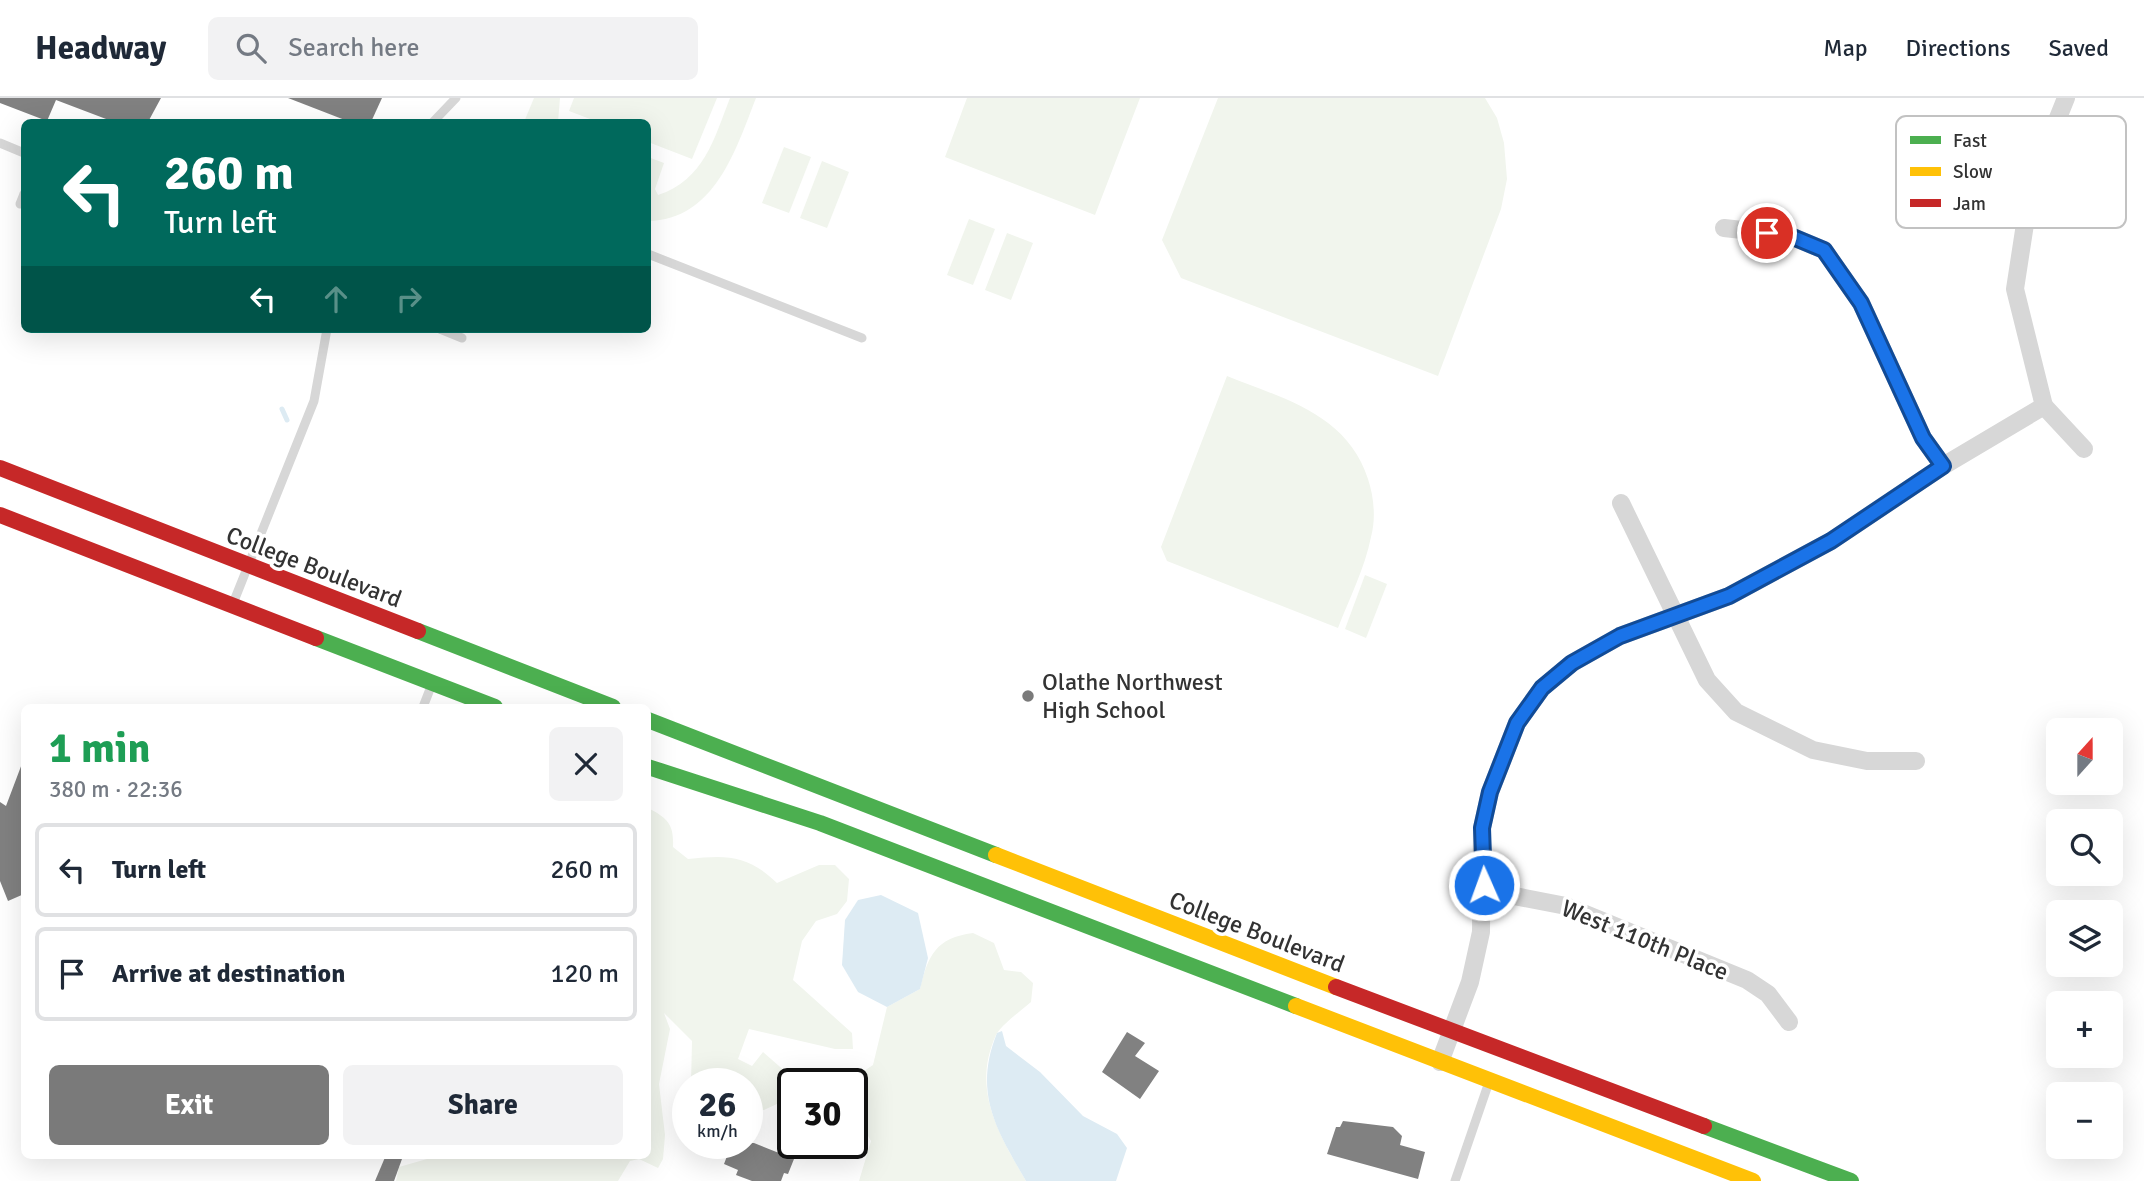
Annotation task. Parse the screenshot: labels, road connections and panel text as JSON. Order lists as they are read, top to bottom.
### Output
{
  "streets": {
    "main road": ["College Boulevard"],
    "street": ["West 110th Place"]
  },
  "places": ["Olathe Northwest High School"],
  "legend": ["Fast", "Slow", "Jam"],
  "north": "top",
  "page": {
    "header": "Headway",
    "search": "Search here",
    "nav": ["Map", "Directions", "Saved"],
    "turn": ["260 m", "Turn left"],
    "heading": ["1 min", "380 m · 22:36"],
    "map_buttons": ["+", "−"],
    "list": [
      {
        "name": "Turn left",
        "value": "260 m"
      },
      {
        "name": "Arrive at destination",
        "value": "120 m"
      }
    ],
    "buttons": ["Exit", "Share"],
    "speed": "26 km/h",
    "limit": "30"
  }
}
